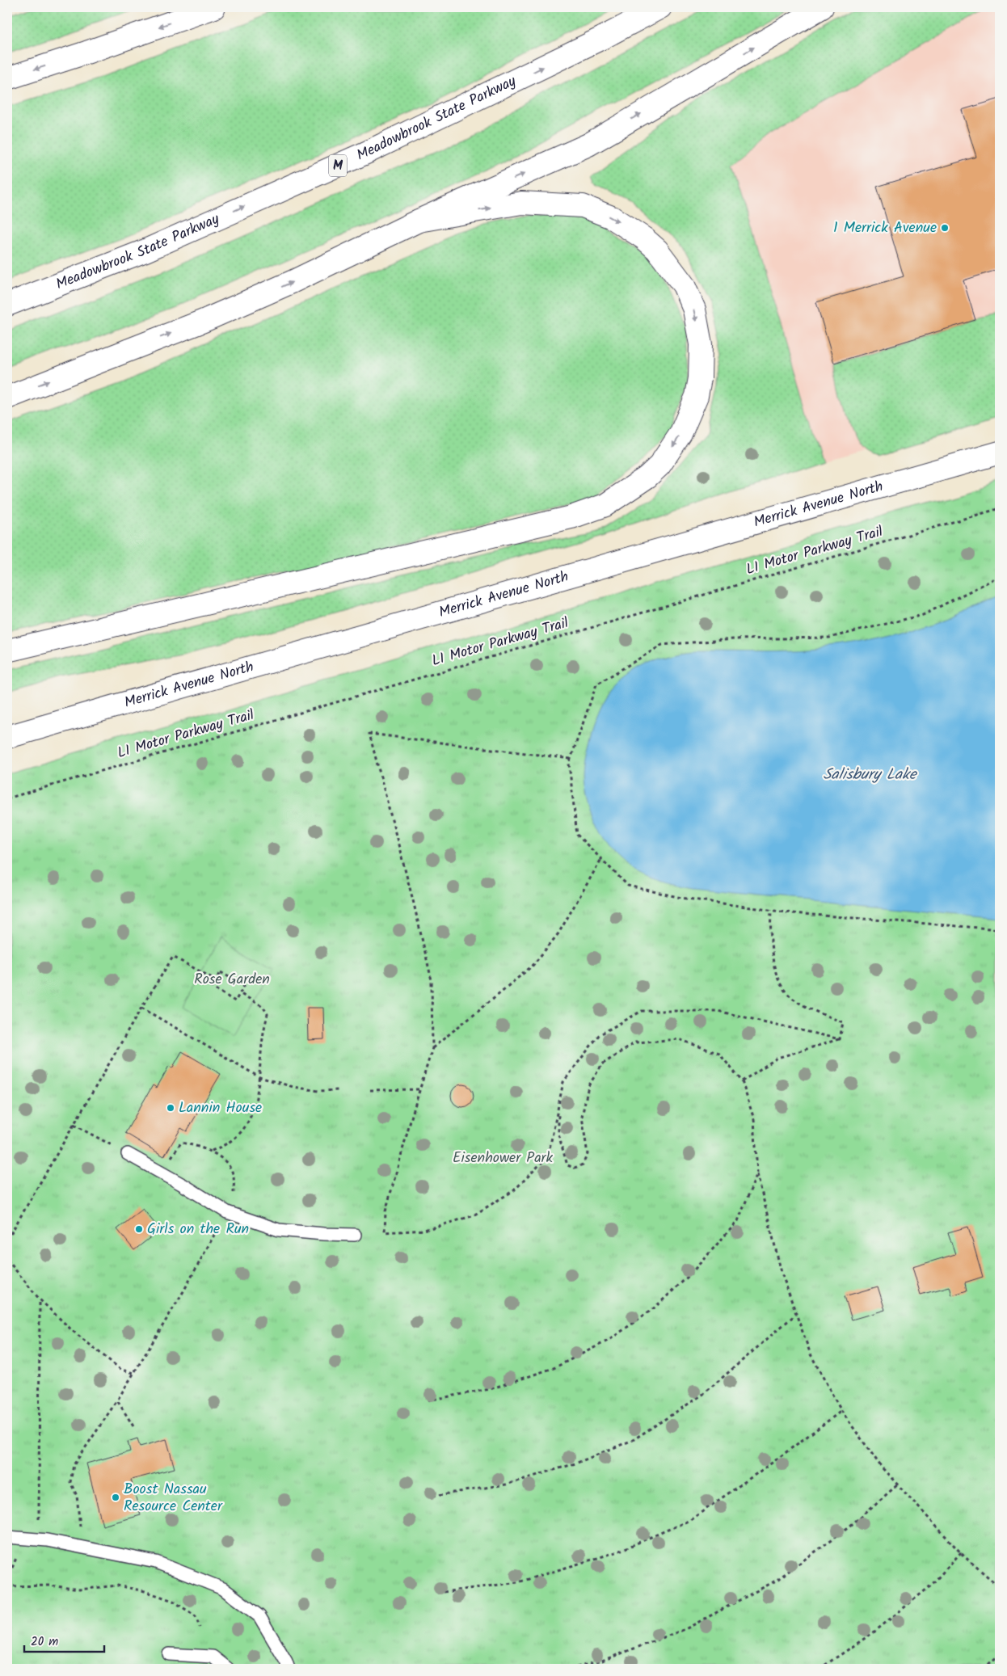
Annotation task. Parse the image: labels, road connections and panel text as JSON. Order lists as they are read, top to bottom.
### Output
{
  "streets": {
    "main road": ["Meadowbrook State Parkway", "M", "Merrick Avenue North"],
    "path": ["LI Motor Parkway Trail"]
  },
  "water": ["Salisbury Lake"],
  "parks": ["Rose Garden", "Eisenhower Park"],
  "places": [
    "1 Merrick Avenue",
    "Lannin House",
    "Girls on the Run",
    "Boost Nassau Resource Center"
  ],
  "scale_bar": "20 m"
}
